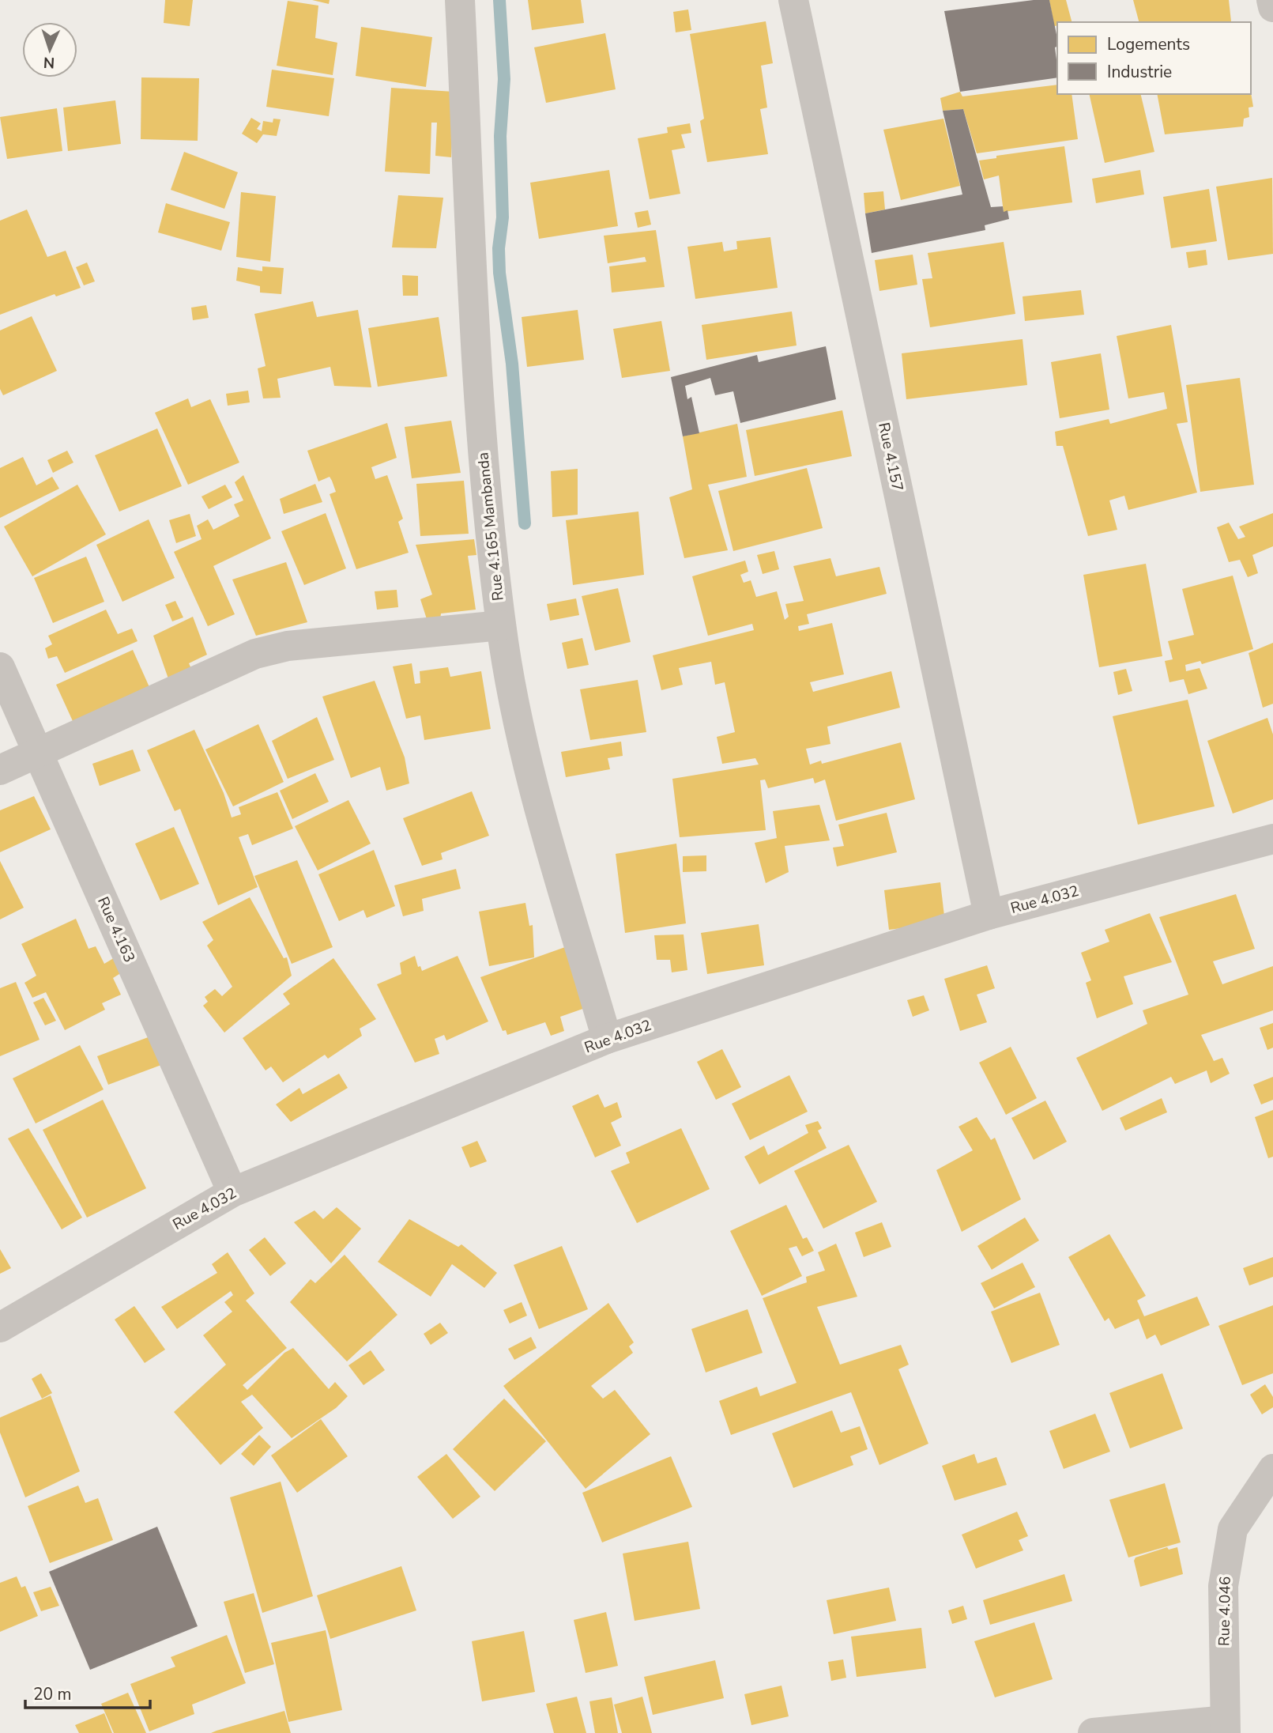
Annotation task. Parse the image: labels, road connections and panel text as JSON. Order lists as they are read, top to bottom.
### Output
{
  "streets": {
    "street": [
      "Rue 4.157",
      "Rue 4.165 Mambanda",
      "Rue 4.032",
      "Rue 4.163",
      "Rue 4.046"
    ]
  },
  "crossings": [
    ["Rue 4.157", "Rue 4.032"],
    ["Rue 4.165 Mambanda", "Rue 4.032"],
    ["Rue 4.032", "Rue 4.163"]
  ],
  "legend": ["Logements", "Industrie"],
  "scale_bar": "20 m",
  "north": "bottom"
}
